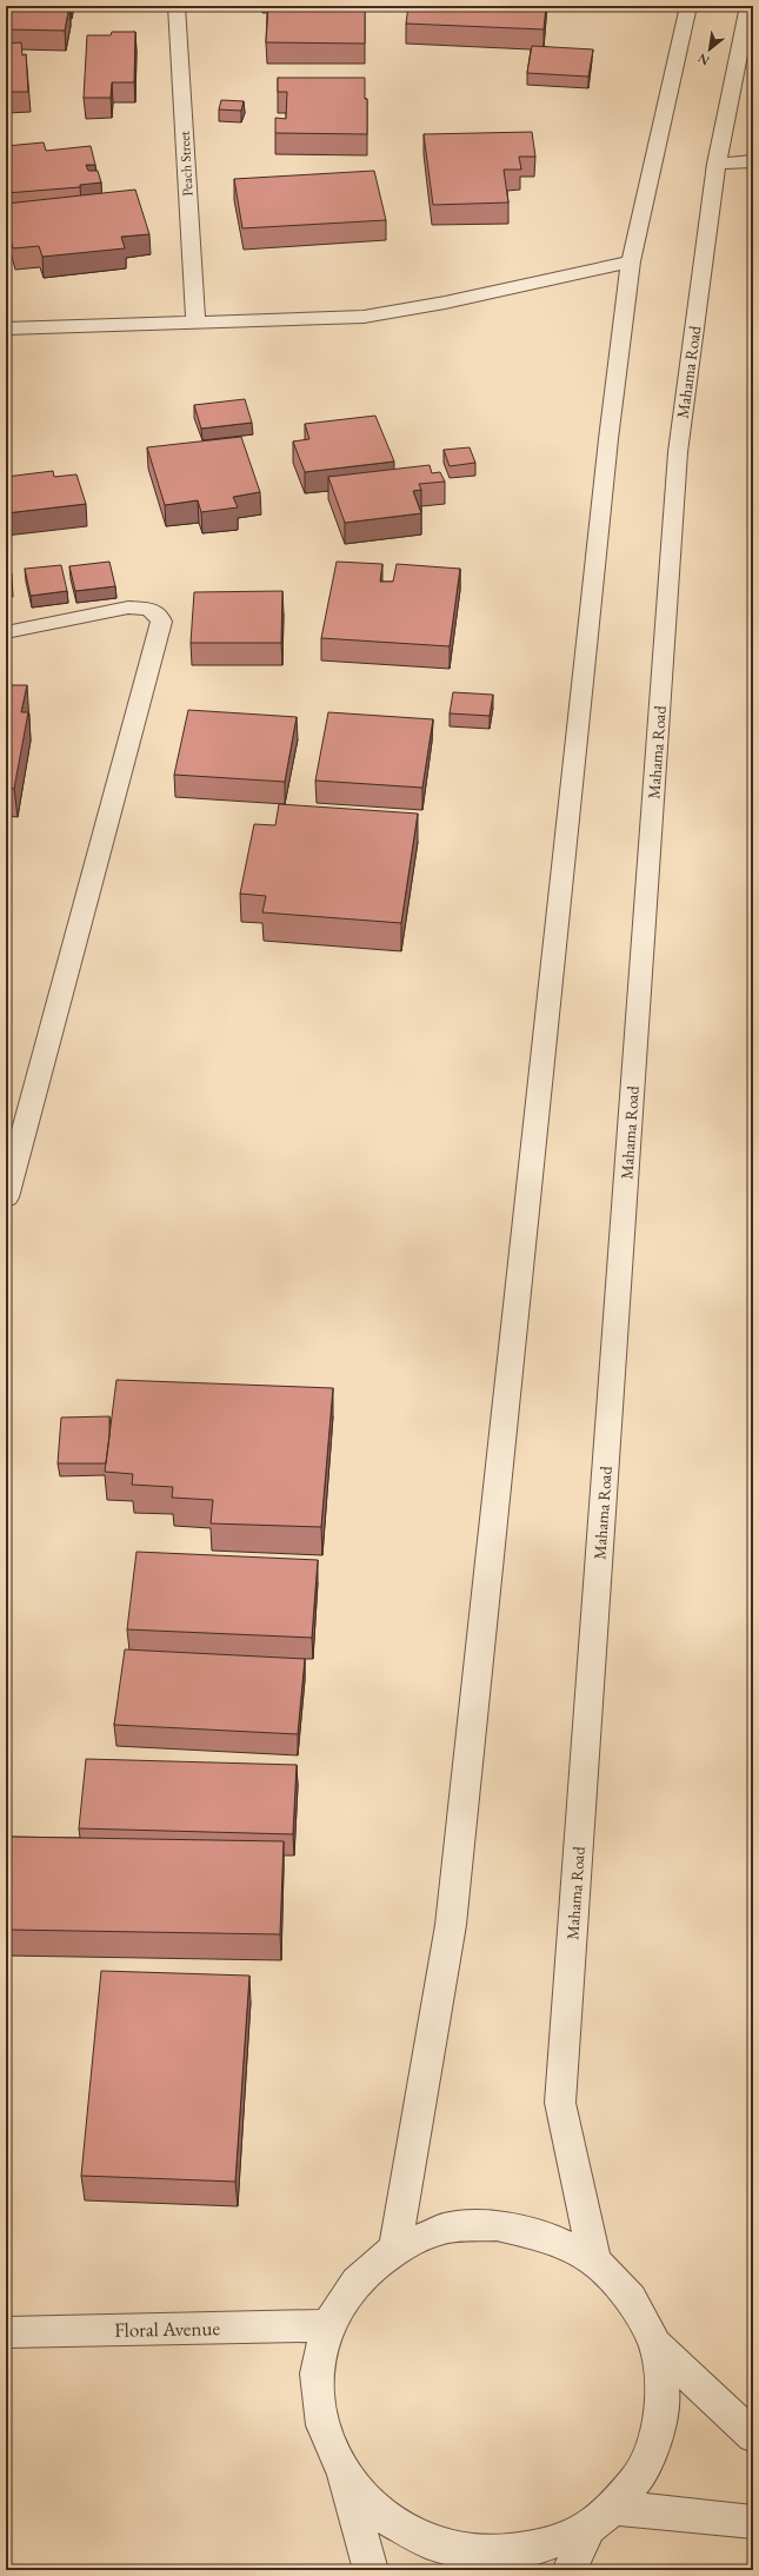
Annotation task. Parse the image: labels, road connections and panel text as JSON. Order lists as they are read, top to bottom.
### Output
{
  "streets": {
    "street": ["Peach Street", "Mahama Road", "Floral Avenue"]
  },
  "north": "bottom left"
}
